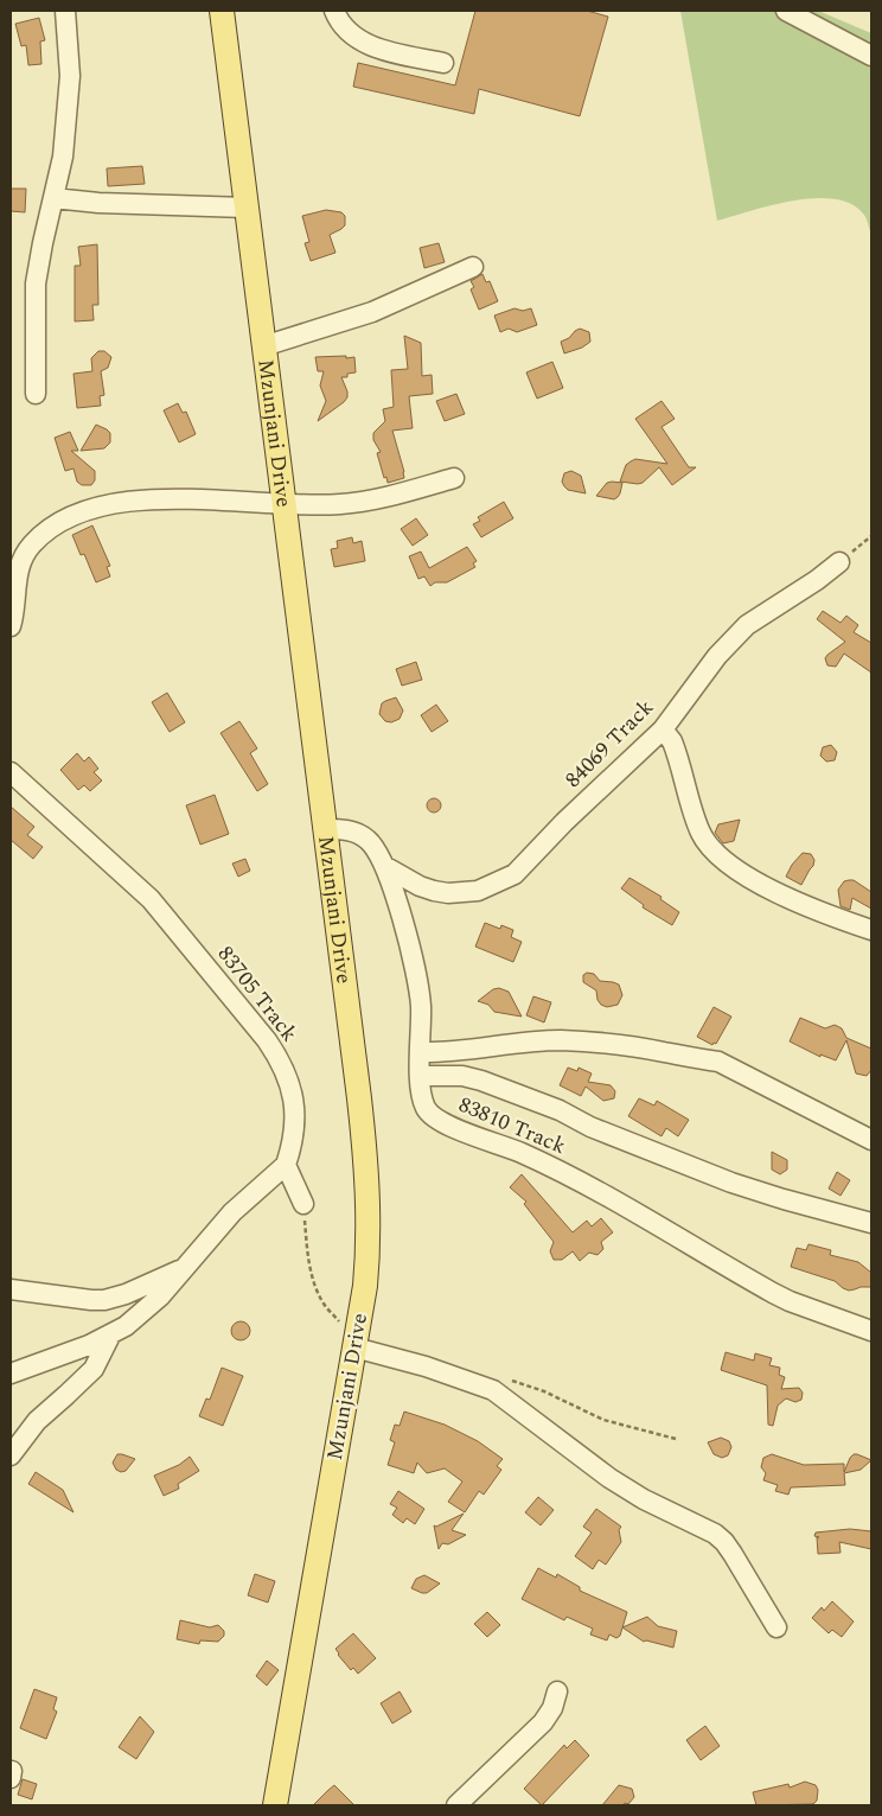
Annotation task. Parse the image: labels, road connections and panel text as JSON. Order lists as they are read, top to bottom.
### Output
{
  "streets": {
    "main road": ["Mzunjani Drive"],
    "street": ["84069 Track", "83705 Track", "83810 Track"]
  },
  "crossings": [
    ["Mzunjani Drive", "83810 Track"],
    ["84069 Track", "83810 Track"]
  ]
}
